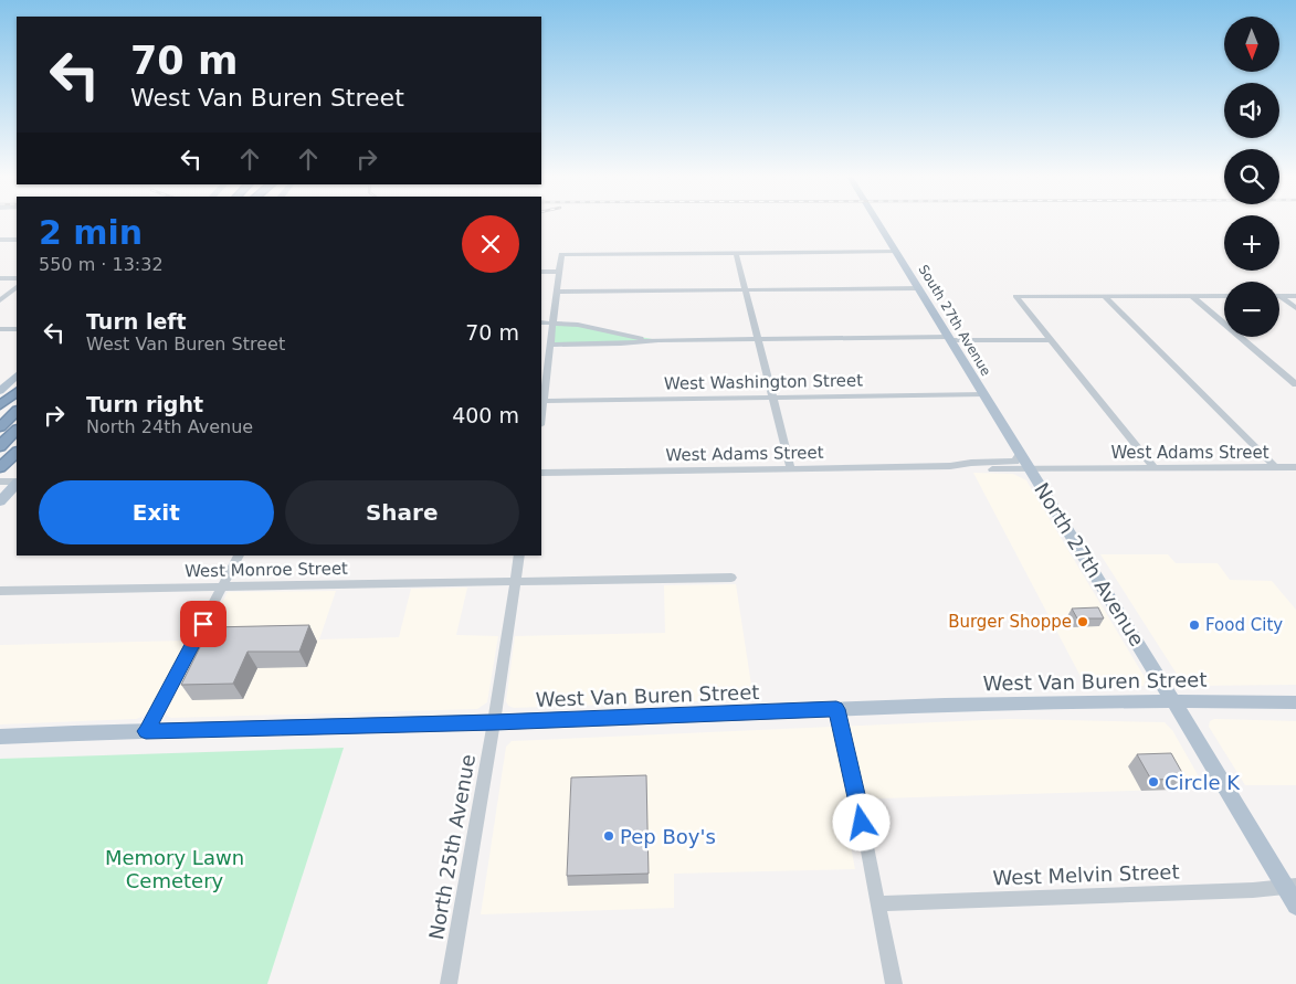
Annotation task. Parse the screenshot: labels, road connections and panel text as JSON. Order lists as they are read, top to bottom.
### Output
{
  "streets": {
    "main road": ["South 27th Avenue", "North 27th Avenue", "West Van Buren Street"],
    "street": [
      "West Washington Street",
      "West Adams Street",
      "West Monroe Street",
      "North 25th Avenue",
      "West Melvin Street"
    ]
  },
  "crossings": [
    ["South 27th Avenue", "West Washington Street"],
    ["South 27th Avenue", "North 27th Avenue"],
    ["West Washington Street", "North 27th Avenue"],
    ["West Adams Street", "North 27th Avenue"],
    ["North 27th Avenue", "West Van Buren Street"],
    ["North 27th Avenue", "West Melvin Street"],
    ["West Monroe Street", "North 25th Avenue"],
    ["West Van Buren Street", "North 25th Avenue"]
  ],
  "parks": ["Memory Lawn Cemetery"],
  "places": [
    "Burger Shoppe",
    "Food City",
    "Circle K",
    "Pep Boy's"
  ],
  "north": "bottom",
  "page": {
    "map_buttons": ["+", "−"],
    "turn": ["70 m", "West Van Buren Street"],
    "heading": ["2 min", "550 m · 13:32"],
    "list": [
      {
        "name": "Turn left",
        "note": "West Van Buren Street",
        "value": "70 m"
      },
      {
        "name": "Turn right",
        "note": "North 24th Avenue",
        "value": "400 m"
      }
    ],
    "buttons": ["Exit", "Share"]
  }
}
